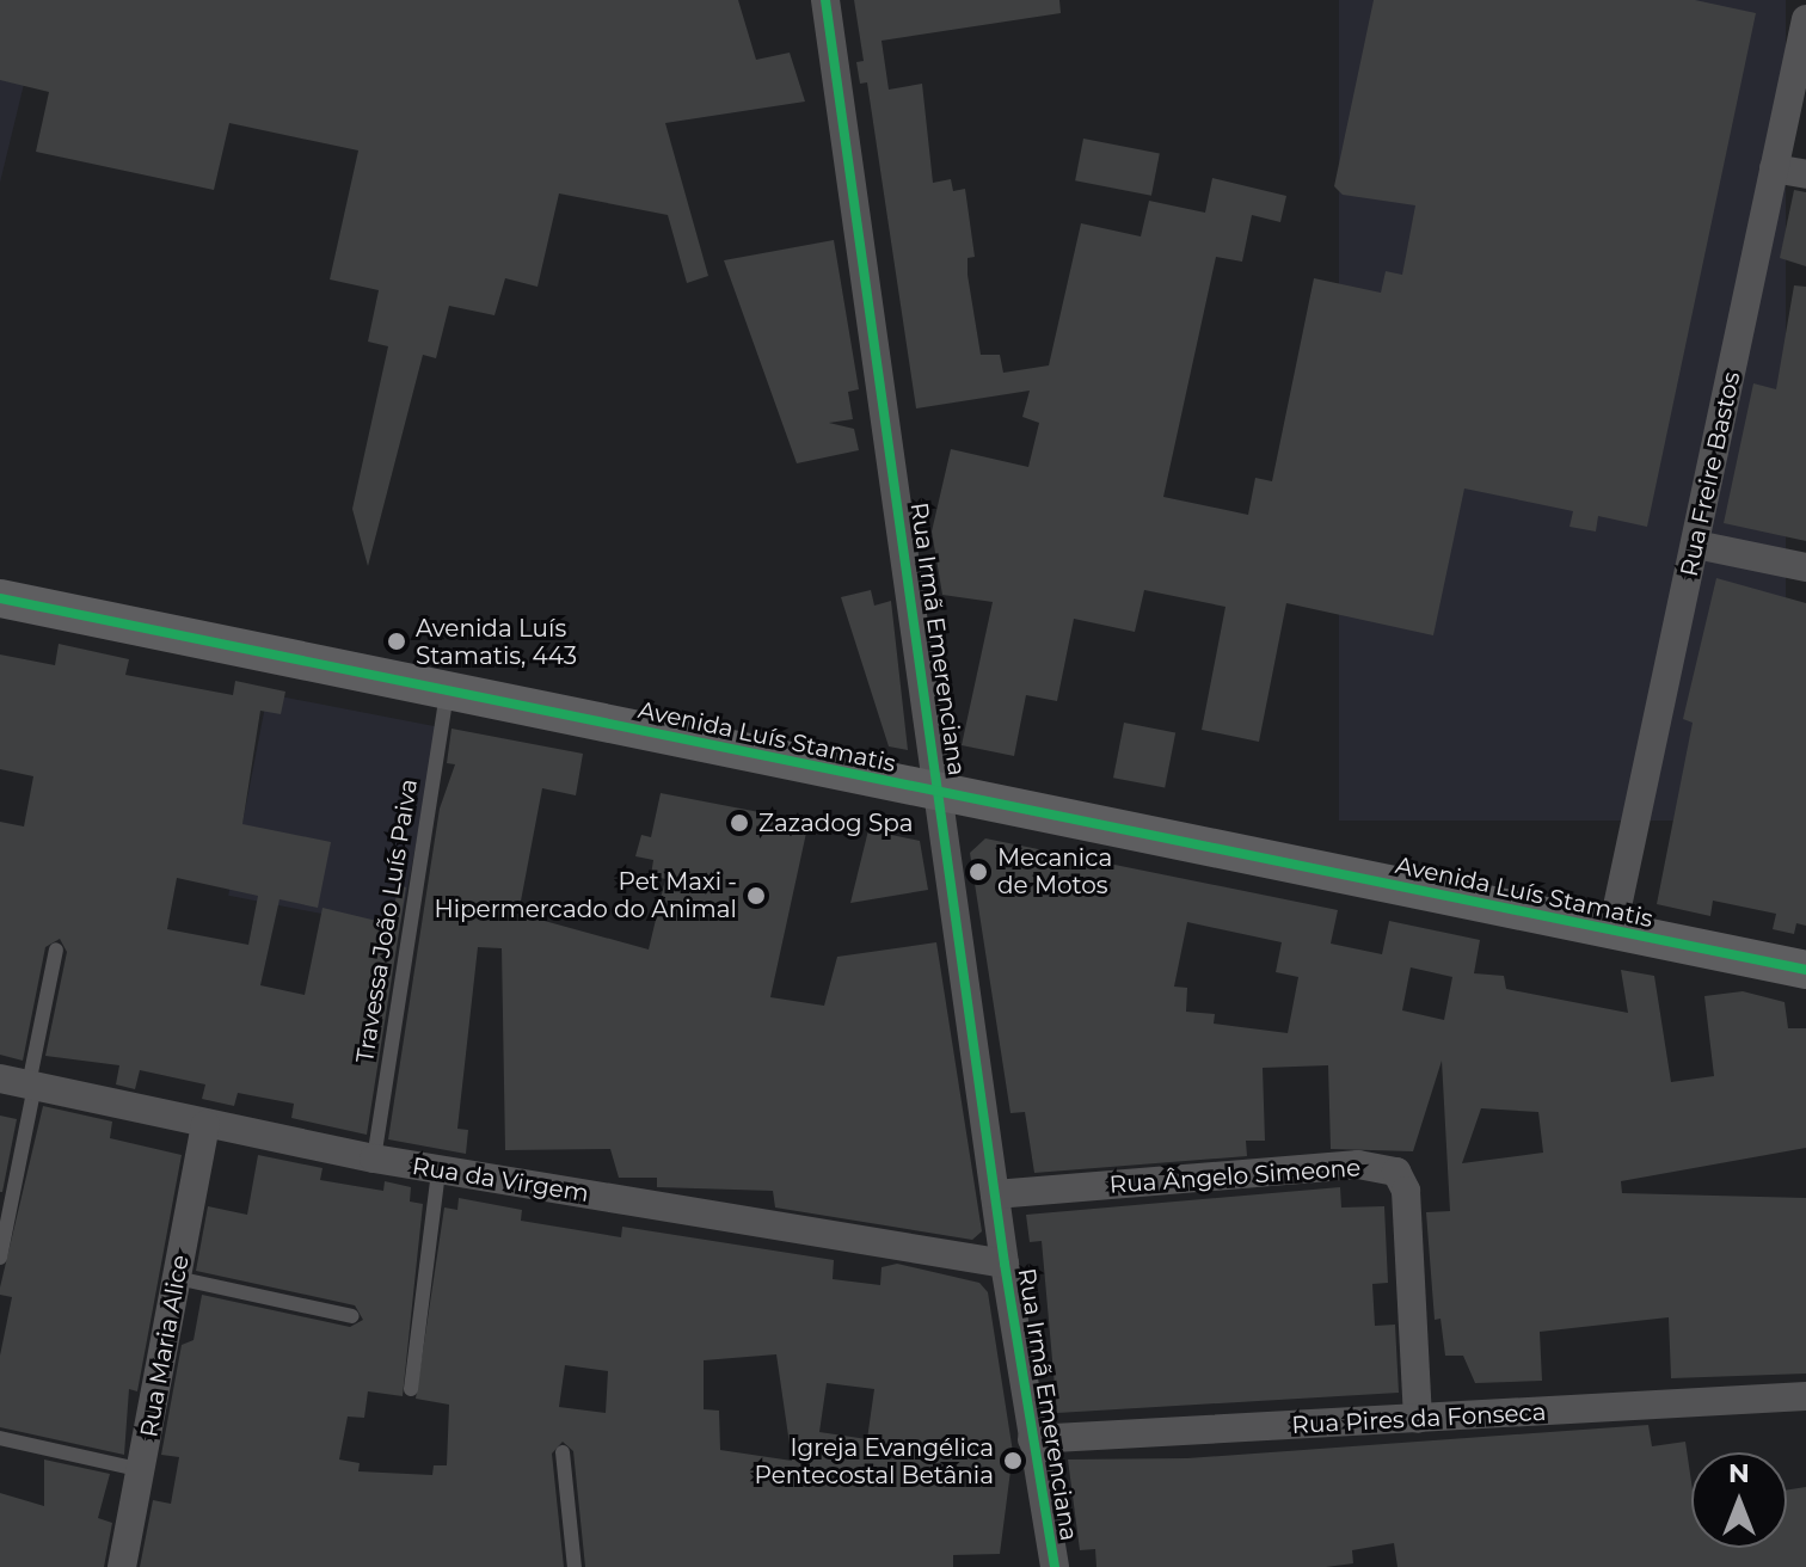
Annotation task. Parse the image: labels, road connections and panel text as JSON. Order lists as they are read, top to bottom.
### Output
{
  "streets": {
    "main road": ["Avenida Luís Stamatis"],
    "street": [
      "Rua Freire Bastos",
      "Rua Irmã Emerenciana",
      "Rua Ângelo Simeone",
      "Rua da Virgem",
      "Rua Maria Alice",
      "Rua Pires da Fonseca"
    ],
    "lane": ["Travessa João Luís Paiva"]
  },
  "crossings": [
    ["Rua Freire Bastos", "Avenida Luís Stamatis"],
    ["Rua Irmã Emerenciana", "Avenida Luís Stamatis"],
    ["Rua Irmã Emerenciana", "Rua Ângelo Simeone"],
    ["Rua Irmã Emerenciana", "Rua da Virgem"],
    ["Rua Irmã Emerenciana", "Rua Pires da Fonseca"],
    ["Avenida Luís Stamatis", "Travessa João Luís Paiva"],
    ["Travessa João Luís Paiva", "Rua da Virgem"],
    ["Rua Ângelo Simeone", "Rua Pires da Fonseca"],
    ["Rua da Virgem", "Rua Maria Alice"]
  ],
  "places": [
    "Avenida Luís Stamatis, 443",
    "Zazadog Spa",
    "Mecanica de Motos",
    "Pet Maxi - Hipermercado do Animal",
    "Igreja Evangélica Pentecostal Betânia"
  ],
  "north": "top"
}
